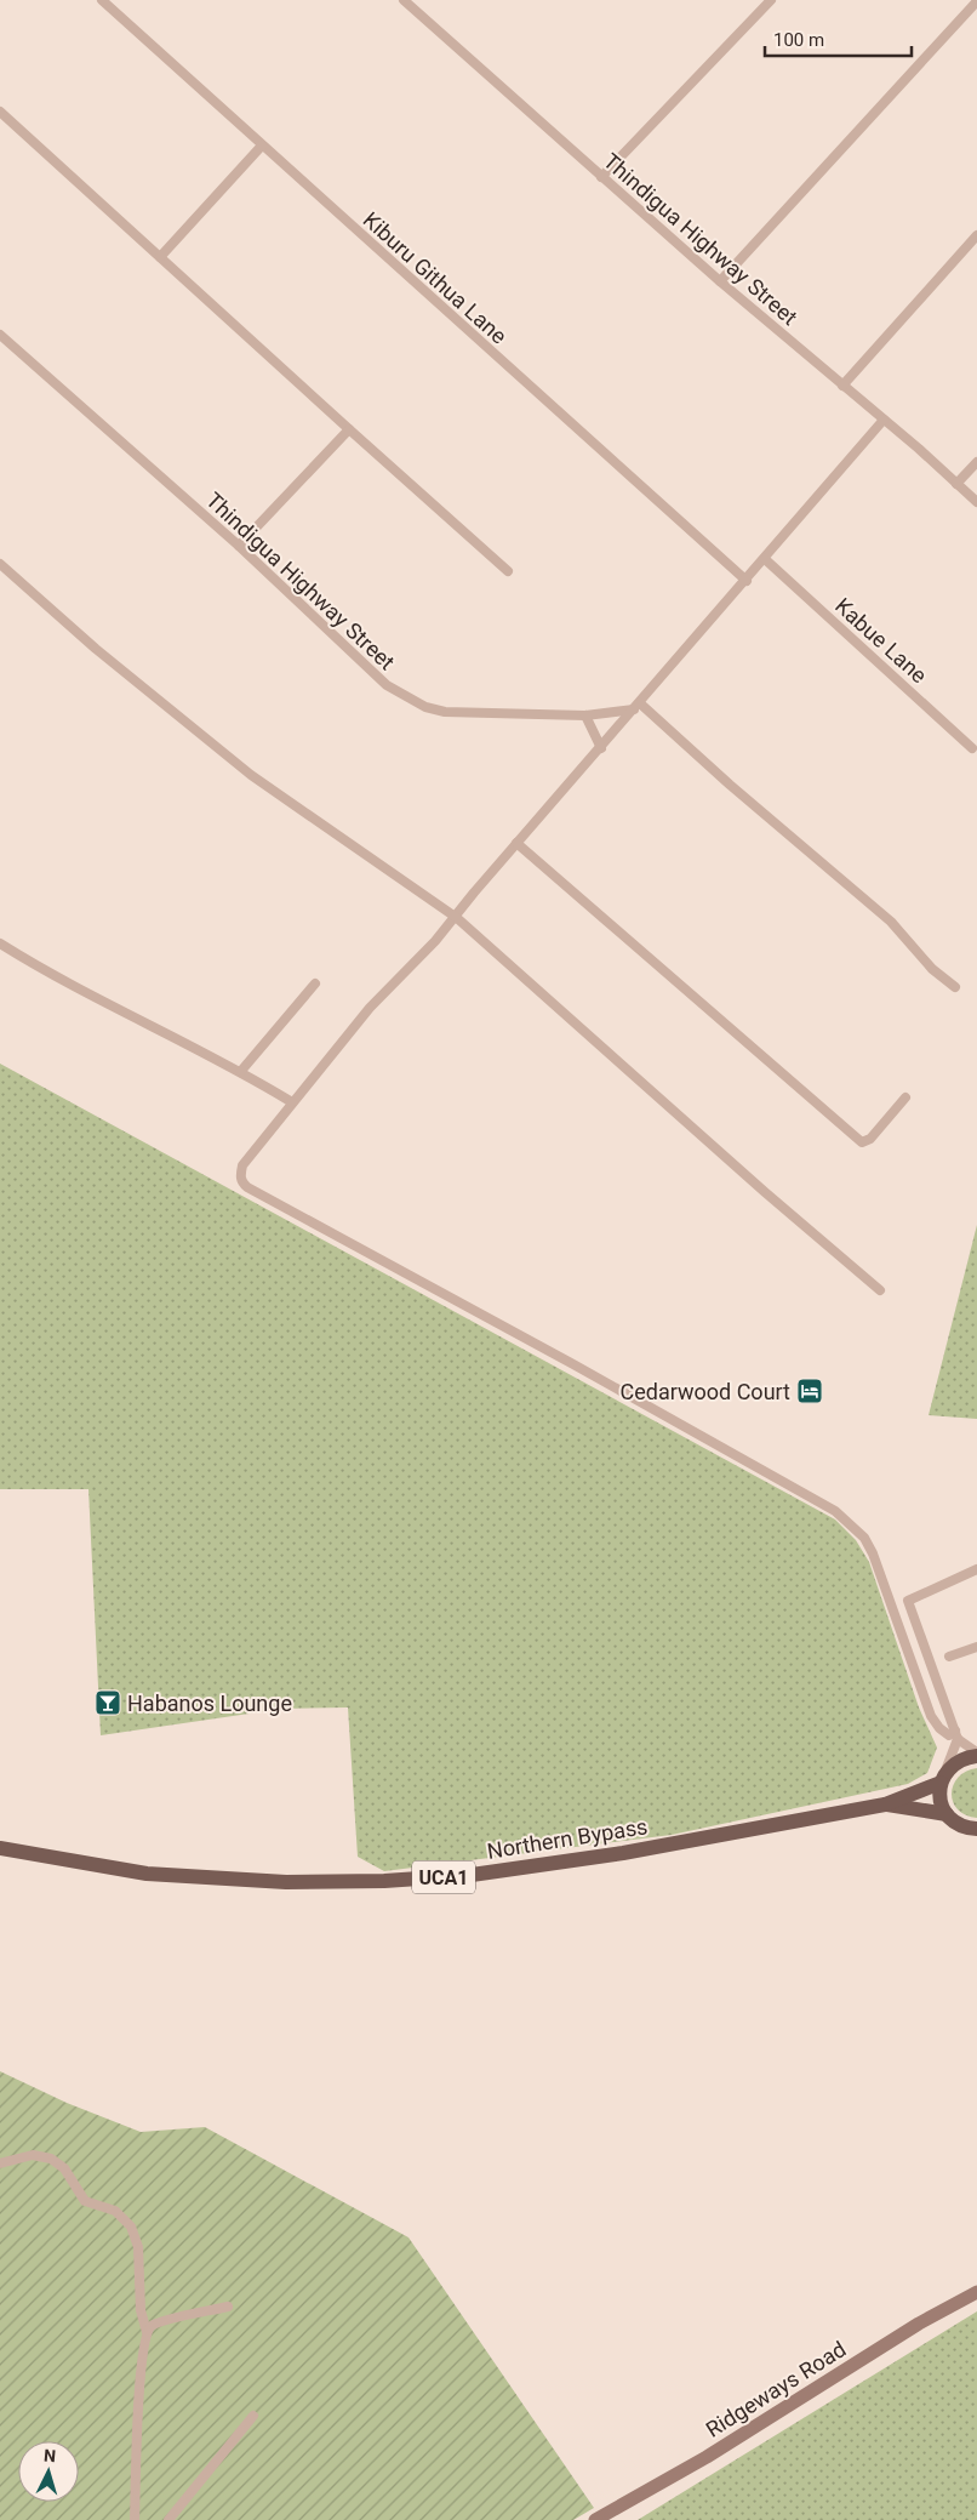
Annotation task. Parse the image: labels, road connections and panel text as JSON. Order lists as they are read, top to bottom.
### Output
{
  "streets": {
    "main road": ["Northern Bypass", "UCA1"],
    "street": [
      "Thindigua Highway Street",
      "Kiburu Githua Lane",
      "Kabue Lane",
      "Ridgeways Road"
    ]
  },
  "crossings": [
    ["Northern Bypass", "UCA1"]
  ],
  "places": {
    "hotel": ["Cedarwood Court"],
    "bar": ["Habanos Lounge"]
  },
  "scale_bar": "100 m",
  "north": "top"
}
